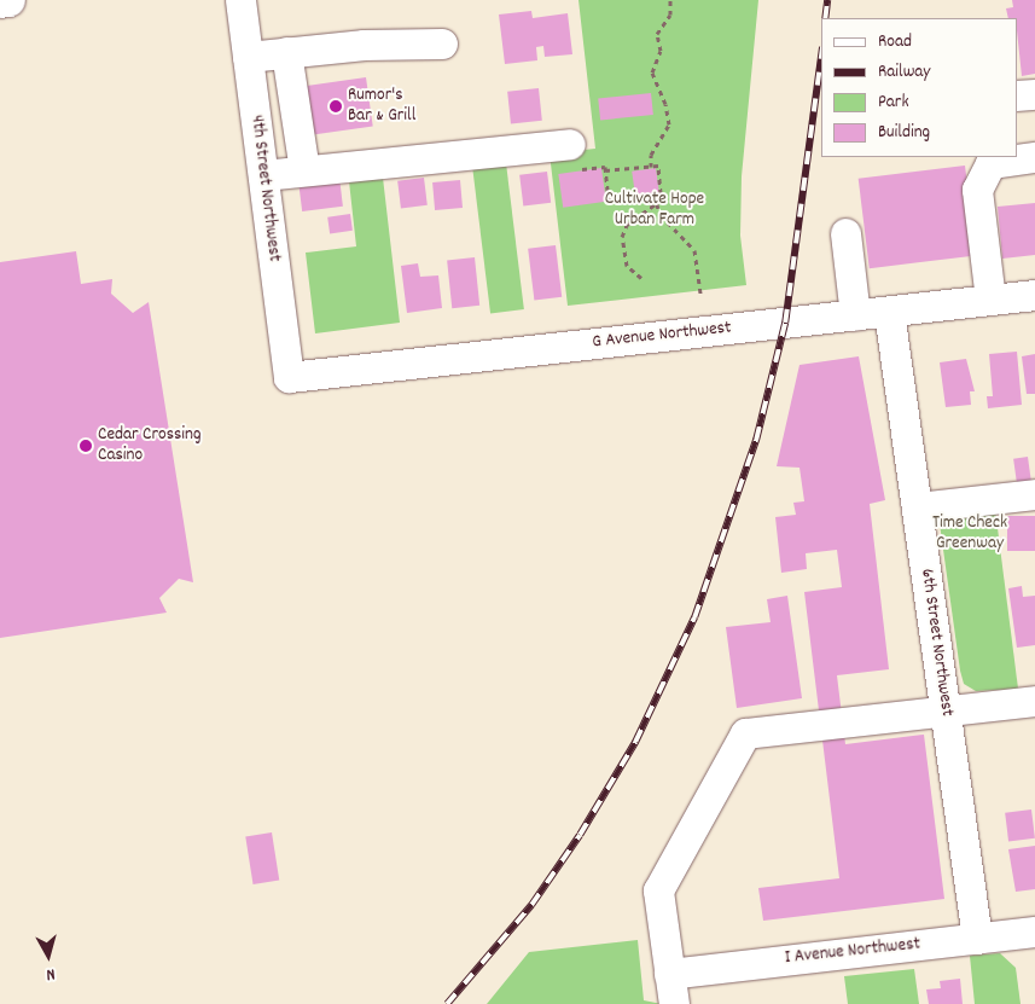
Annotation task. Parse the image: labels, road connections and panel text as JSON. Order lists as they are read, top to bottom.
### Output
{
  "streets": {
    "street": [
      "4th Street Northwest",
      "G Avenue Northwest",
      "6th Street Northwest",
      "I Avenue Northwest"
    ]
  },
  "crossings": [
    ["4th Street Northwest", "G Avenue Northwest"],
    ["G Avenue Northwest", "6th Street Northwest"],
    ["6th Street Northwest", "I Avenue Northwest"]
  ],
  "parks": ["Cultivate Hope Urban Farm", "Time Check Greenway"],
  "places": ["Rumor's Bar & Grill", "Cedar Crossing Casino"],
  "legend": [
    "Road",
    "Railway",
    "Park",
    "Building"
  ],
  "north": "bottom"
}
